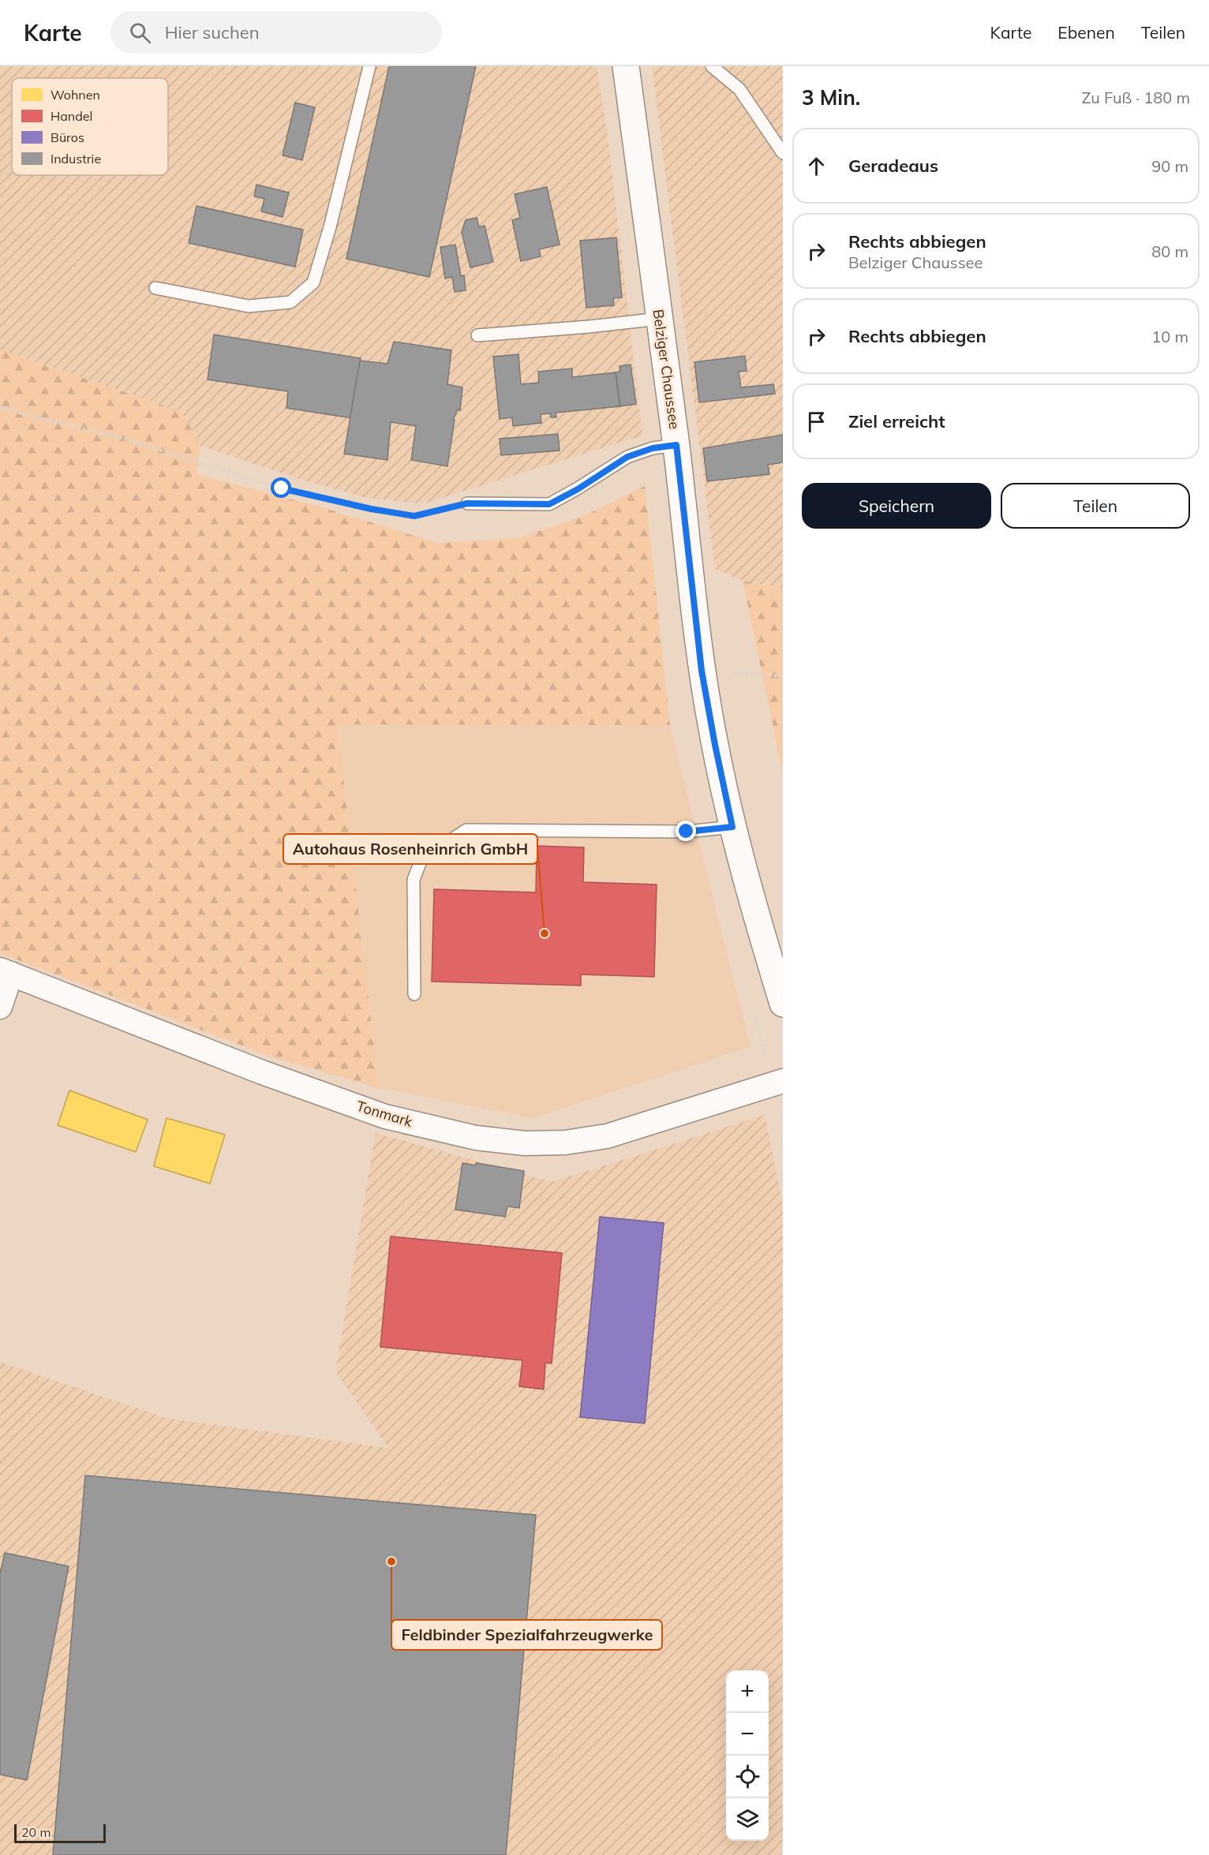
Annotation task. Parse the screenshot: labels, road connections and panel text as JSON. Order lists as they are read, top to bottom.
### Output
{
  "streets": {
    "main road": ["Belziger Chaussee"],
    "street": ["Tonmark"]
  },
  "places": ["Autohaus Rosenheinrich GmbH", "Feldbinder Spezialfahrzeugwerke"],
  "legend": [
    "Wohnen",
    "Handel",
    "Büros",
    "Industrie"
  ],
  "scale_bar": "20 m",
  "page": {
    "header": "Karte",
    "search": "Hier suchen",
    "nav": ["Karte", "Ebenen", "Teilen"],
    "heading": ["3 Min.", "Zu Fuß · 180 m"],
    "list": [
      ["Geradeaus", "90 m"],
      ["Rechts abbiegen", "Belziger Chaussee", "80 m"],
      ["Rechts abbiegen", "10 m"],
      "Ziel erreicht"
    ],
    "buttons": ["Speichern", "Teilen"],
    "map_buttons": ["+", "−"],
    "scale": "20 m"
  }
}
